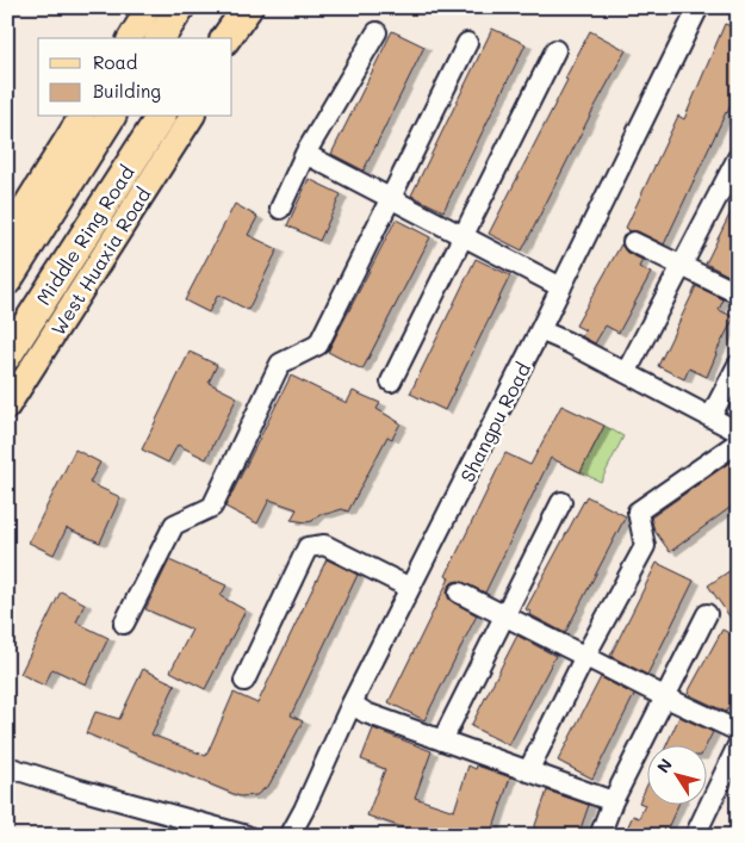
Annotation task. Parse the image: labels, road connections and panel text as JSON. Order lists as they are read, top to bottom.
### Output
{
  "streets": {
    "highway": ["Middle Ring Road"],
    "main road": ["West Huaxia Road"],
    "street": ["Shangpu Road"]
  },
  "legend": ["Road", "Building"],
  "north": "top left"
}
